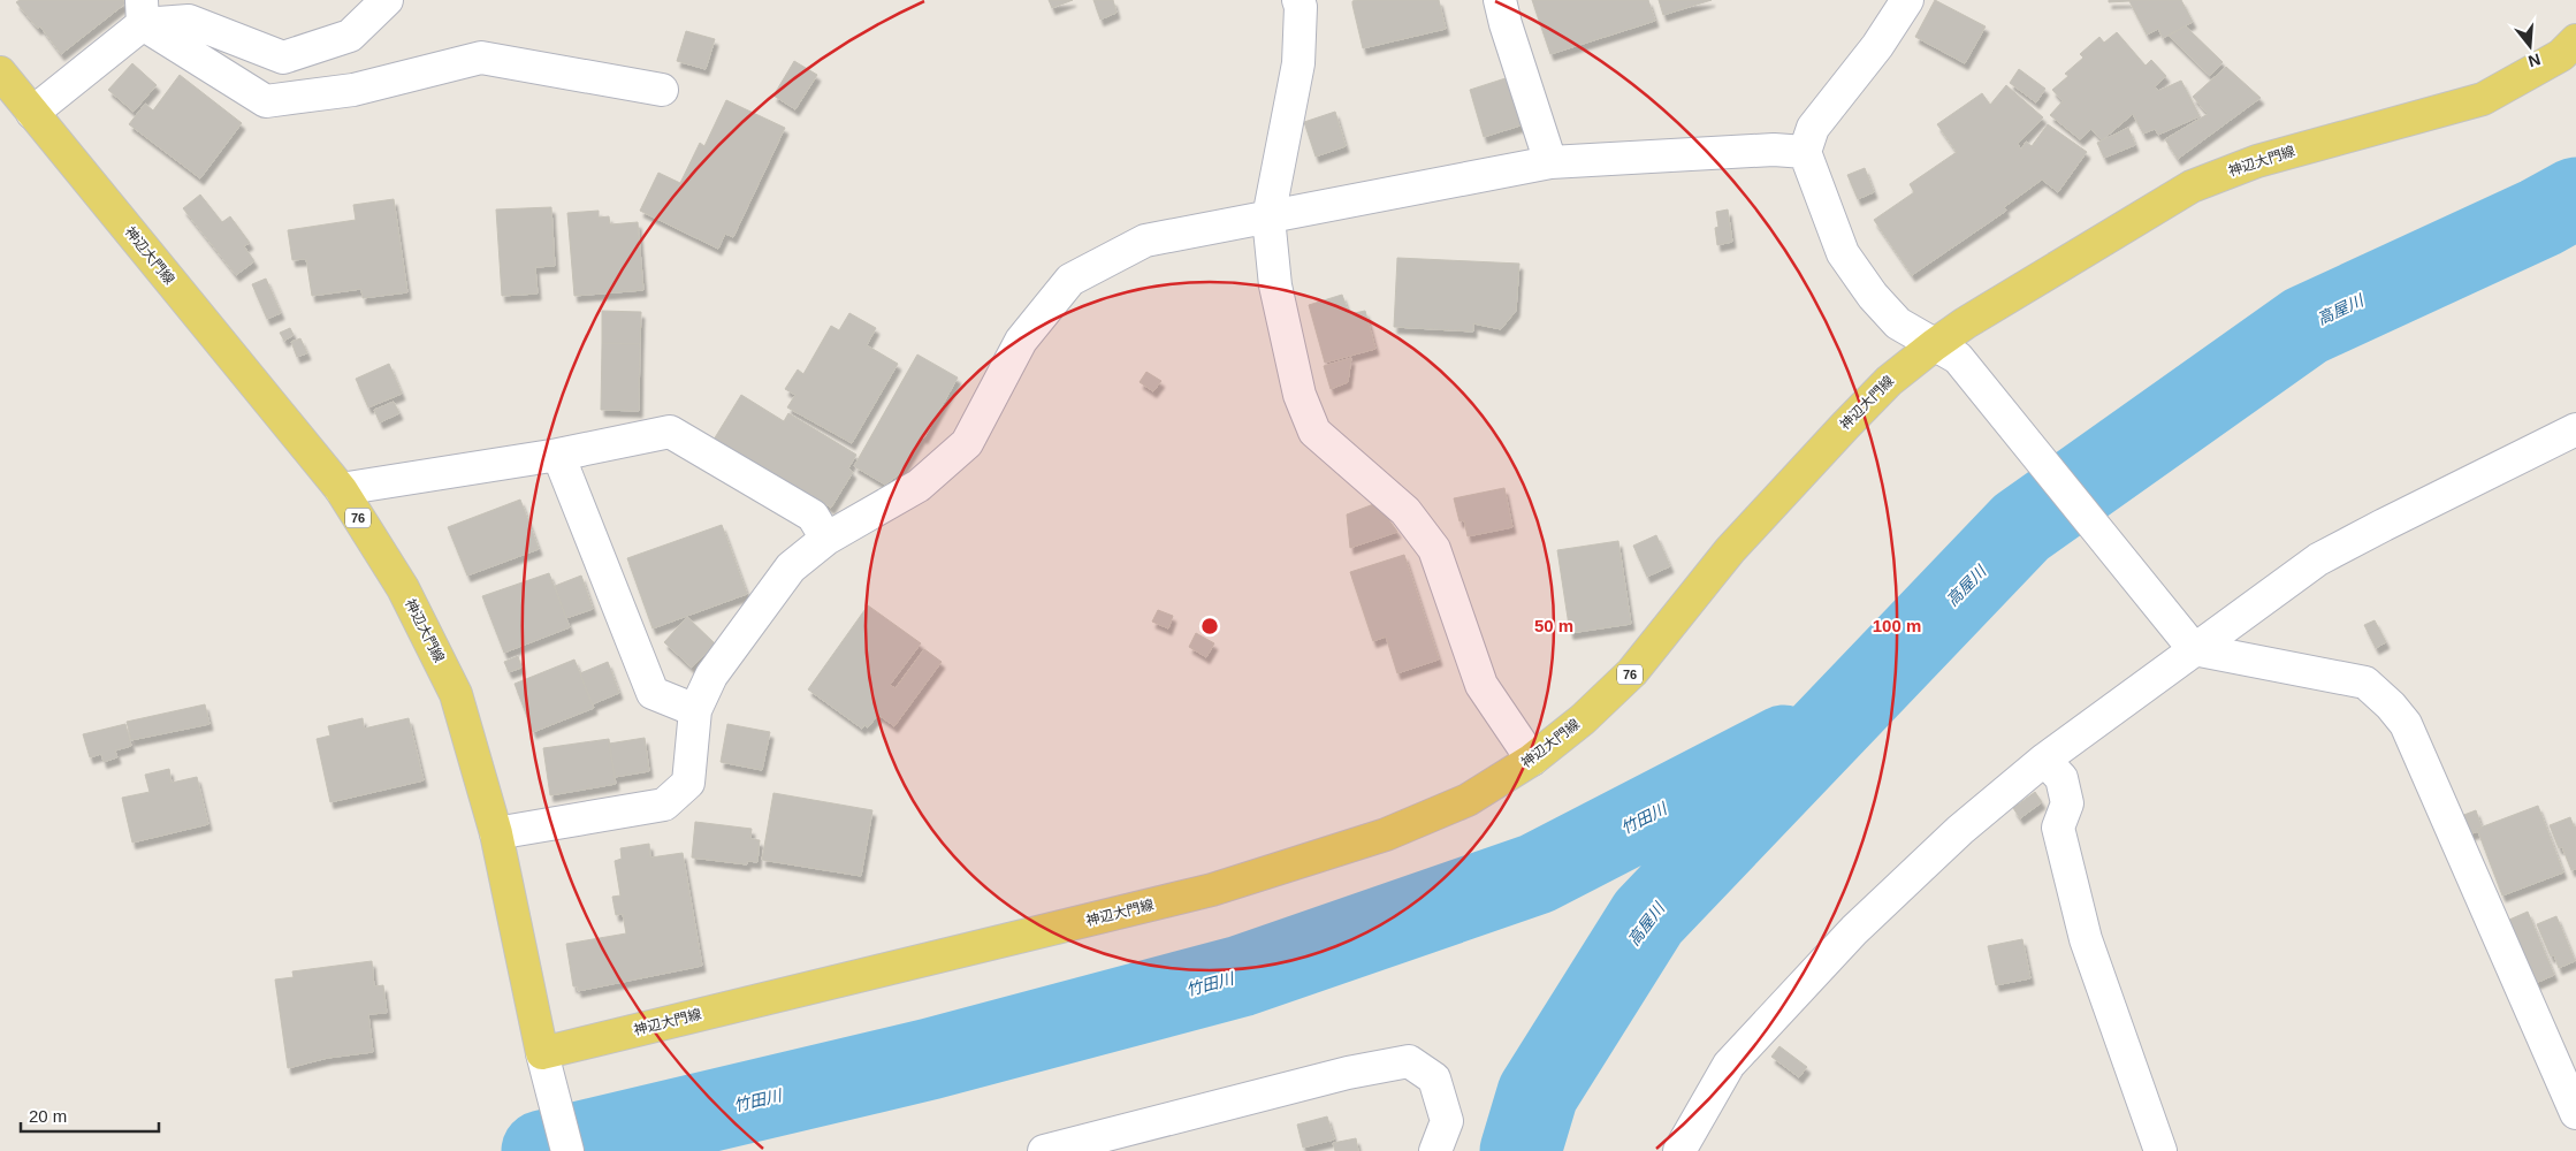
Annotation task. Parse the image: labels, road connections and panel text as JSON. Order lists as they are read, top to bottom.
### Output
{
  "streets": {
    "main road": ["神辺大門線", "76"]
  },
  "water": ["高屋川", "竹田川"],
  "scale_bar": "20 m",
  "north": "bottom",
  "rings": ["50 m", "100 m"]
}
